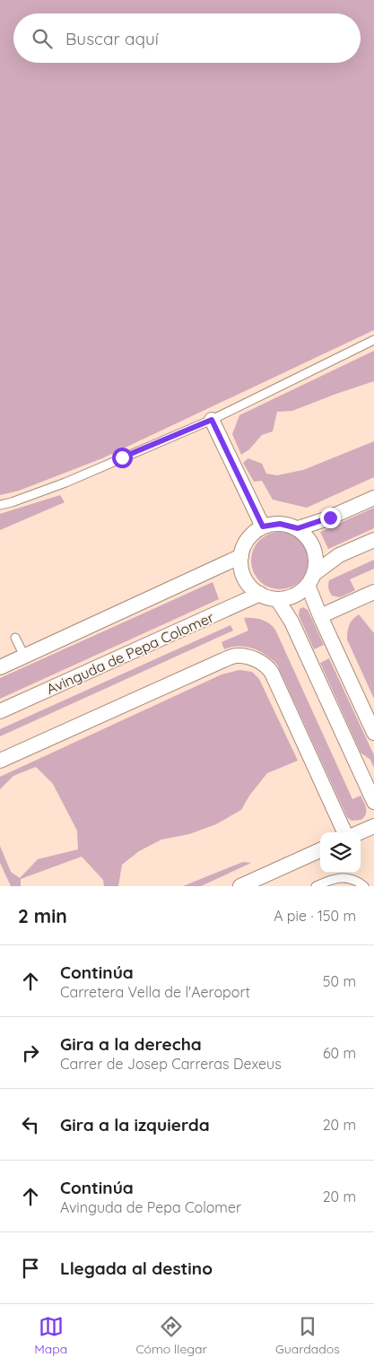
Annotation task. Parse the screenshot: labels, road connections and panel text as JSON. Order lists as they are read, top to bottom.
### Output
{
  "streets": {
    "street": ["Avinguda de Pepa Colomer"]
  },
  "page": {
    "search": "Buscar aquí",
    "heading": ["2 min", "A pie · 150 m"],
    "list": [
      ["Continúa", "Carretera Vella de l'Aeroport", "50 m"],
      ["Gira a la derecha", "Carrer de Josep Carreras Dexeus", "60 m"],
      ["Gira a la izquierda", "20 m"],
      ["Continúa", "Avinguda de Pepa Colomer", "20 m"],
      "Llegada al destino"
    ],
    "nav": ["Mapa", "Cómo llegar", "Guardados"]
  }
}
